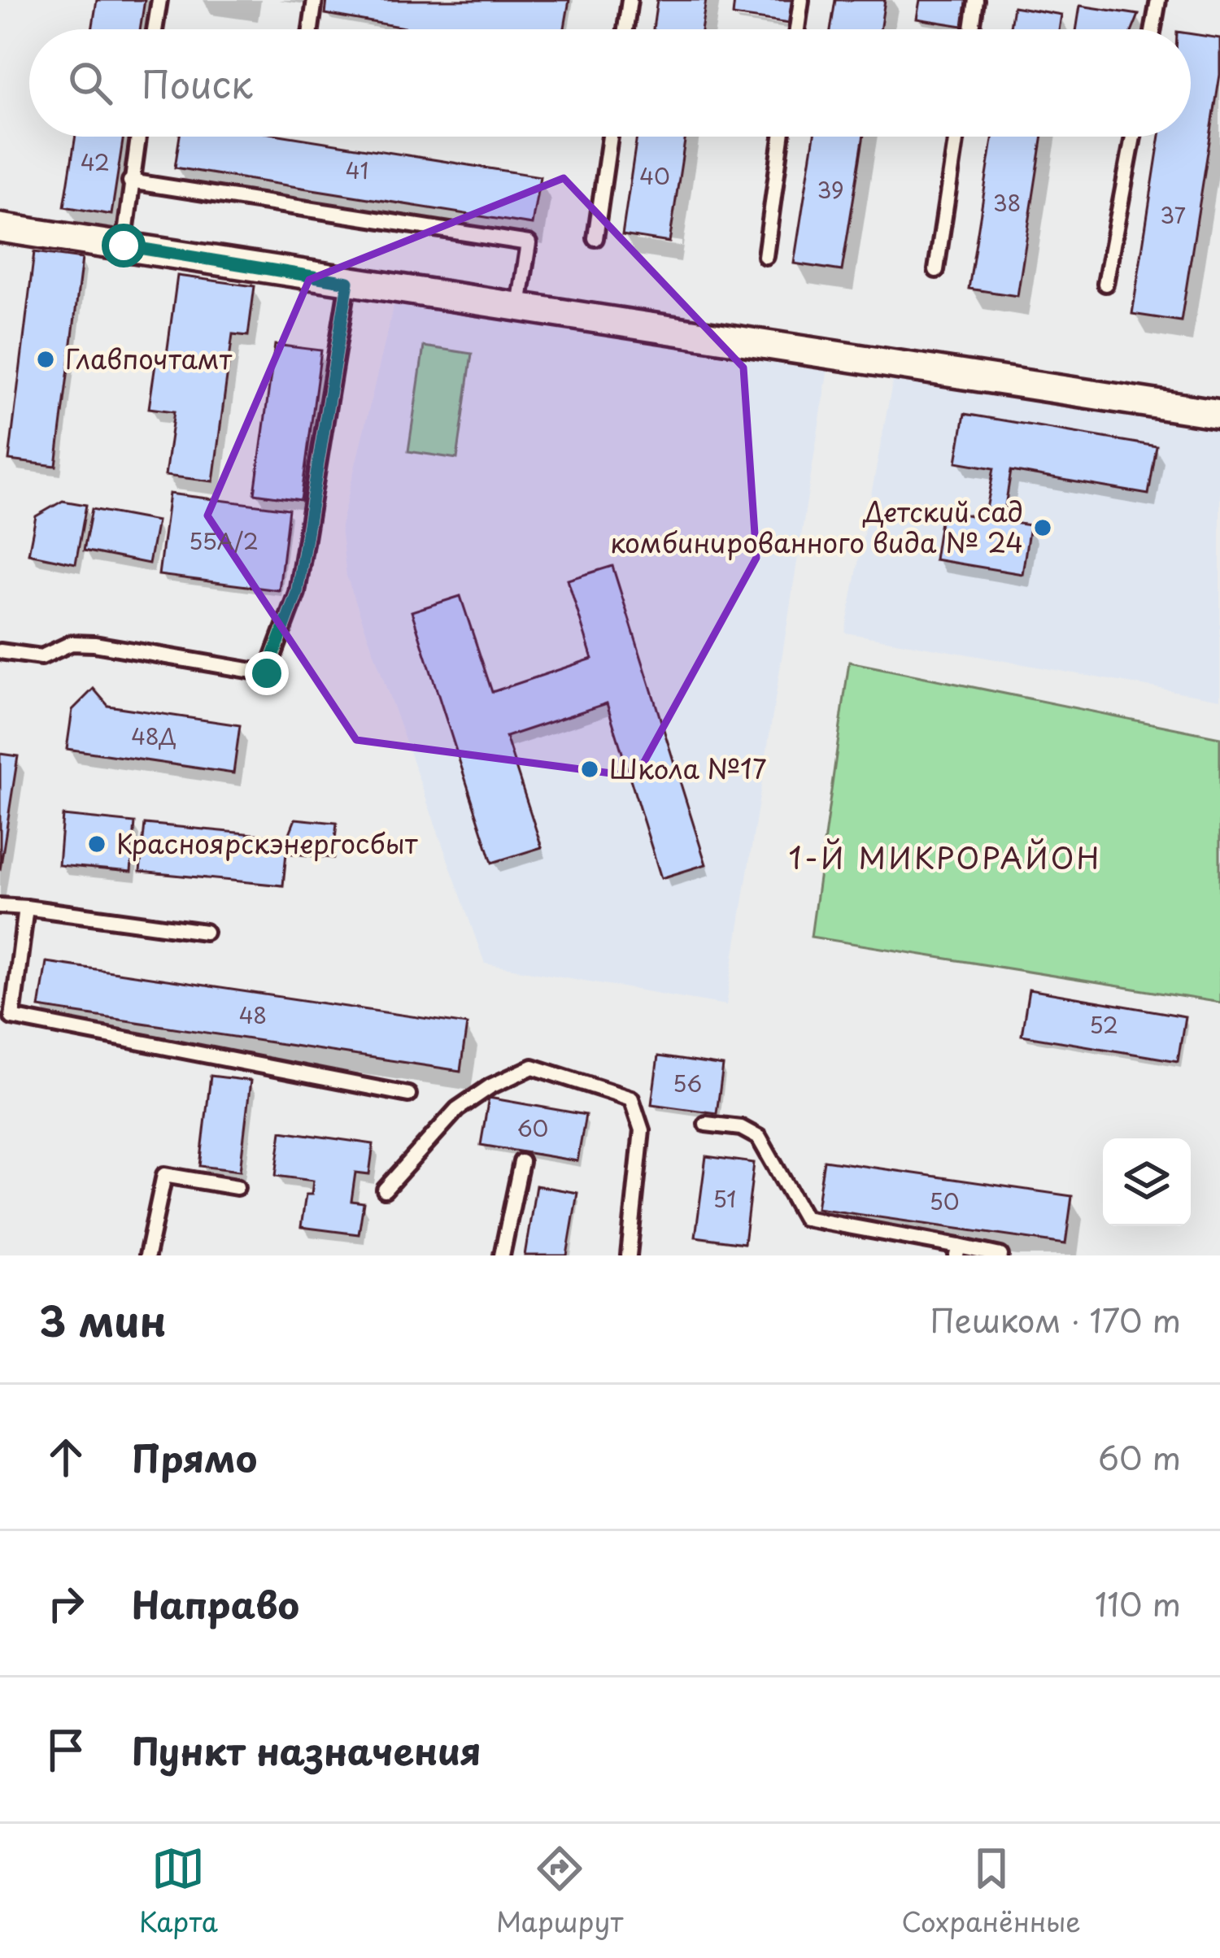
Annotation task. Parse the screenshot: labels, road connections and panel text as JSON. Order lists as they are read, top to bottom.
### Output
{
  "districts": ["1-Й МИКРОРАЙОН"],
  "places": [
    "Главпочтамт",
    "Детский сад комбинированного вида № 24",
    "Школа №17",
    "Красноярскэнергосбыт"
  ],
  "house_numbers": [
    "42",
    "41",
    "40",
    "39",
    "38",
    "37",
    "55А/2",
    "48Д",
    "48",
    "52",
    "56",
    "60",
    "51",
    "50"
  ],
  "page": {
    "search": "Поиск",
    "heading": ["3 мин", "Пешком · 170 m"],
    "list": [
      ["Прямо", "60 m"],
      ["Направо", "110 m"],
      "Пункт назначения"
    ],
    "nav": ["Карта", "Маршрут", "Сохранённые"]
  }
}
